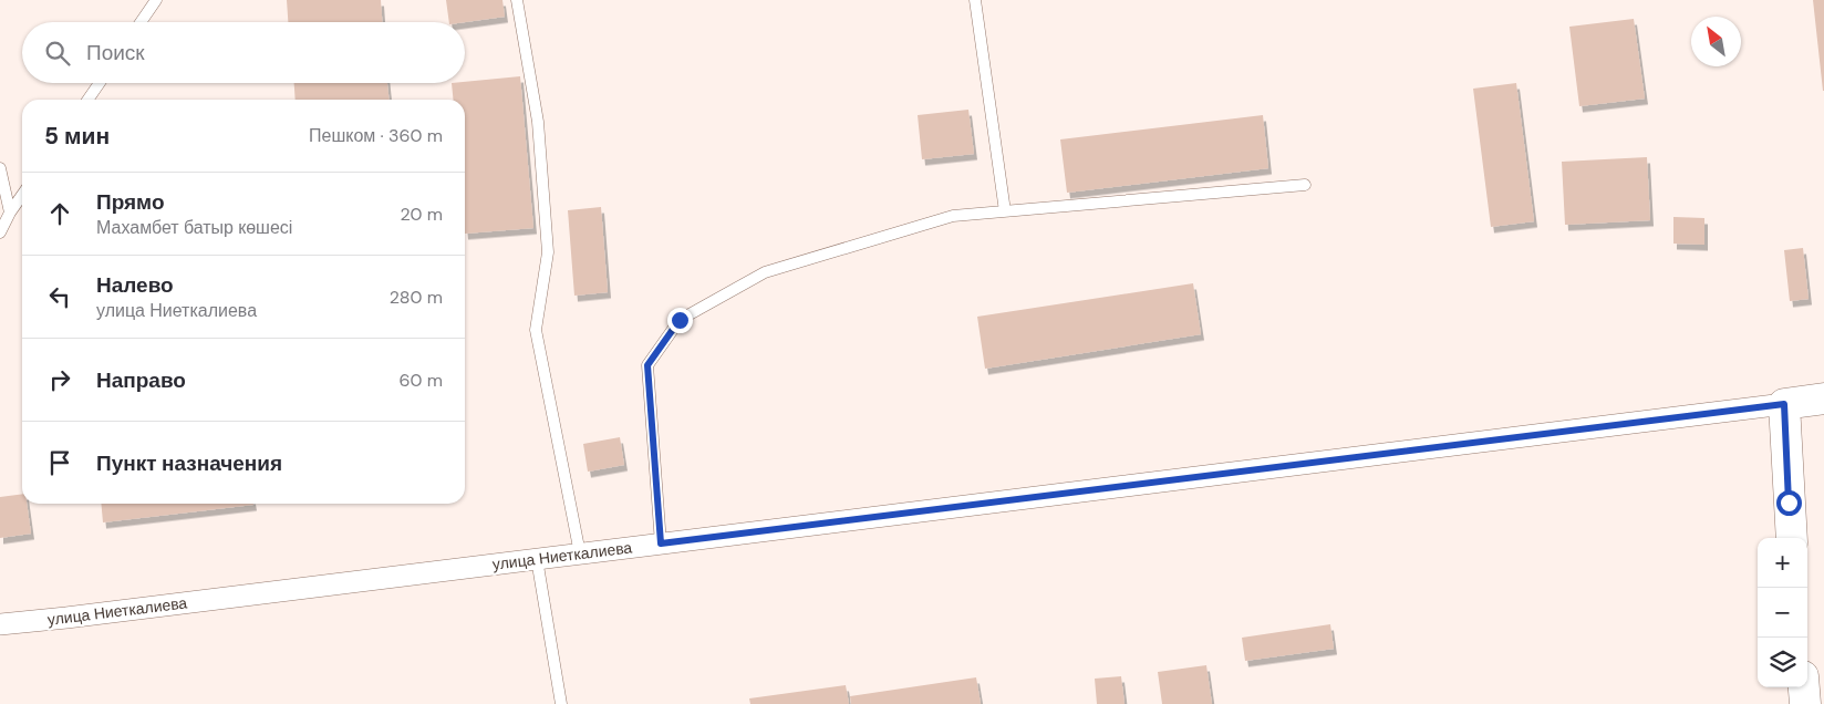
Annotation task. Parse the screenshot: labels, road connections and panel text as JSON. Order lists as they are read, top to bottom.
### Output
{
  "streets": {
    "street": ["улица Ниеткалиева"]
  },
  "north": "top left",
  "page": {
    "search": "Поиск",
    "heading": ["5 мин", "Пешком · 360 m"],
    "list": [
      ["Прямо", "Махамбет батыр көшесі", "20 m"],
      ["Налево", "улица Ниеткалиева", "280 m"],
      ["Направо", "60 m"],
      "Пункт назначения"
    ],
    "map_buttons": ["+", "−"]
  }
}
